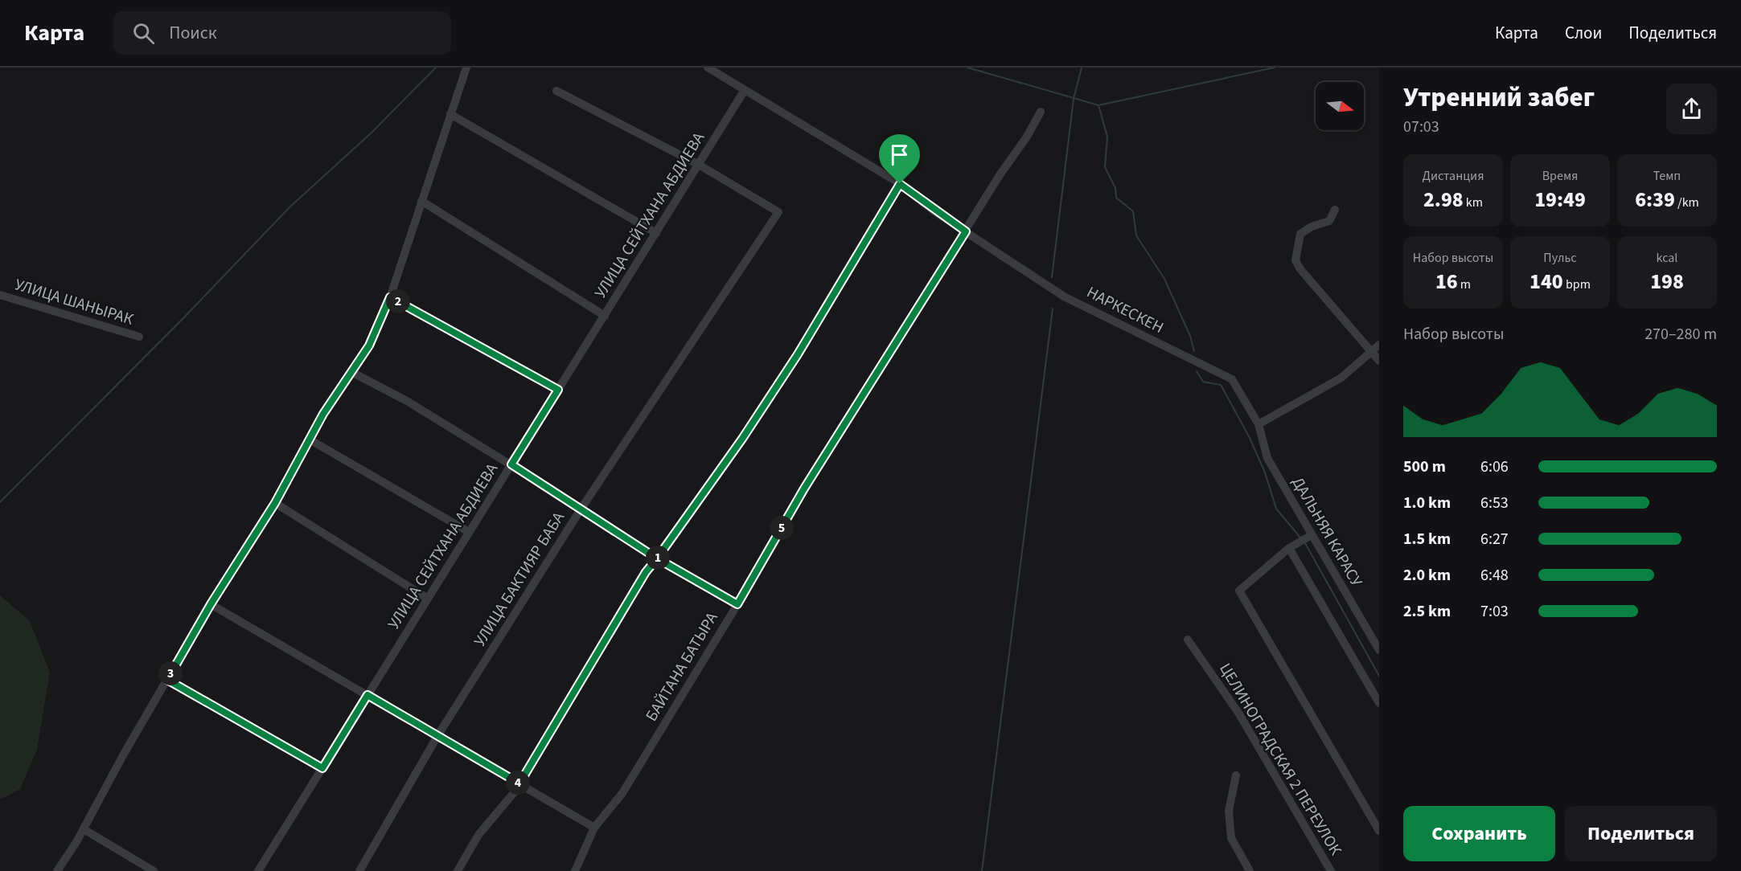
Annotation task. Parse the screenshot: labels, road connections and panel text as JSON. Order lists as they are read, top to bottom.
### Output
{
  "streets": {
    "street": [
      "УЛИЦА СЕЙТХАНА АБДИЕВА",
      "УЛИЦА ШАНЫРАК",
      "НАРКЕСКЕН",
      "ДАЛЬНЯЯ КАРАСУ",
      "УЛИЦА БАКТИЯР БАБА",
      "БАЙТАНА БАТЫРА",
      "ЦЕЛИНОГРАДСКАЯ 2 ПЕРЕУЛОК"
    ]
  },
  "crossings": [
    ["УЛИЦА СЕЙТХАНА АБДИЕВА", "НАРКЕСКЕН"],
    ["УЛИЦА СЕЙТХАНА АБДИЕВА", "УЛИЦА БАКТИЯР БАБА"],
    ["НАРКЕСКЕН", "ДАЛЬНЯЯ КАРАСУ"],
    ["НАРКЕСКЕН", "БАЙТАНА БАТЫРА"]
  ],
  "north": "right",
  "page": {
    "header": "Карта",
    "search": "Поиск",
    "nav": ["Карта", "Слои", "Поделиться"],
    "heading": ["Утренний забег", "07:03"],
    "stats": [
      ["Дистанция", "2.98 km"],
      ["Время", "19:49"],
      ["Темп", "6:39 /km"],
      ["Набор высоты", "16 m"],
      ["Пульс", "140 bpm"],
      ["kcal", "198"]
    ],
    "pins": [
      "2",
      "5",
      "1",
      "3",
      "4"
    ],
    "chart": ["Набор высоты", "270–280 m"],
    "list": [
      {
        "name": "500 m",
        "note": "6:06"
      },
      {
        "name": "1.0 km",
        "note": "6:53"
      },
      {
        "name": "1.5 km",
        "note": "6:27"
      },
      {
        "name": "2.0 km",
        "note": "6:48"
      },
      {
        "name": "2.5 km",
        "note": "7:03"
      }
    ],
    "buttons": ["Сохранить", "Поделиться"]
  }
}
